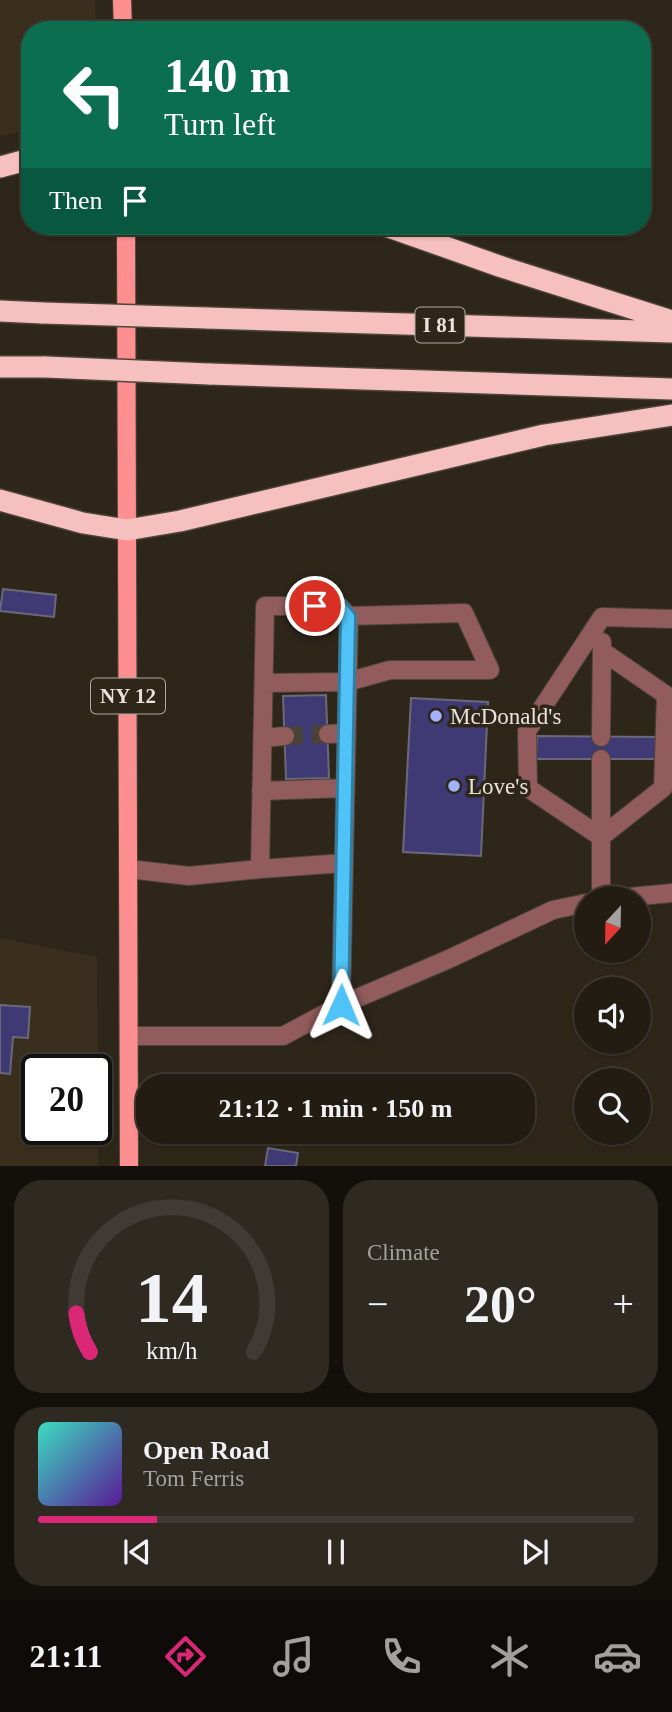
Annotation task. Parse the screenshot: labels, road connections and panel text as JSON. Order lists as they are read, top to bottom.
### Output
{
  "streets": {
    "highway": ["I 81"],
    "main road": ["NY 12"]
  },
  "places": ["McDonald's", "Love's"],
  "north": "bottom",
  "page": {
    "turn": ["140 m", "Turn left"],
    "then": "Then",
    "limit": "20",
    "trip": "21:12 · 1 min · 150 m",
    "tile": "Climate",
    "heat": ["−", "20°", "+"],
    "song": ["Open Road", "Tom Ferris"],
    "tabs": "21:11",
    "gauge": ["14", "km/h"]
  }
}
